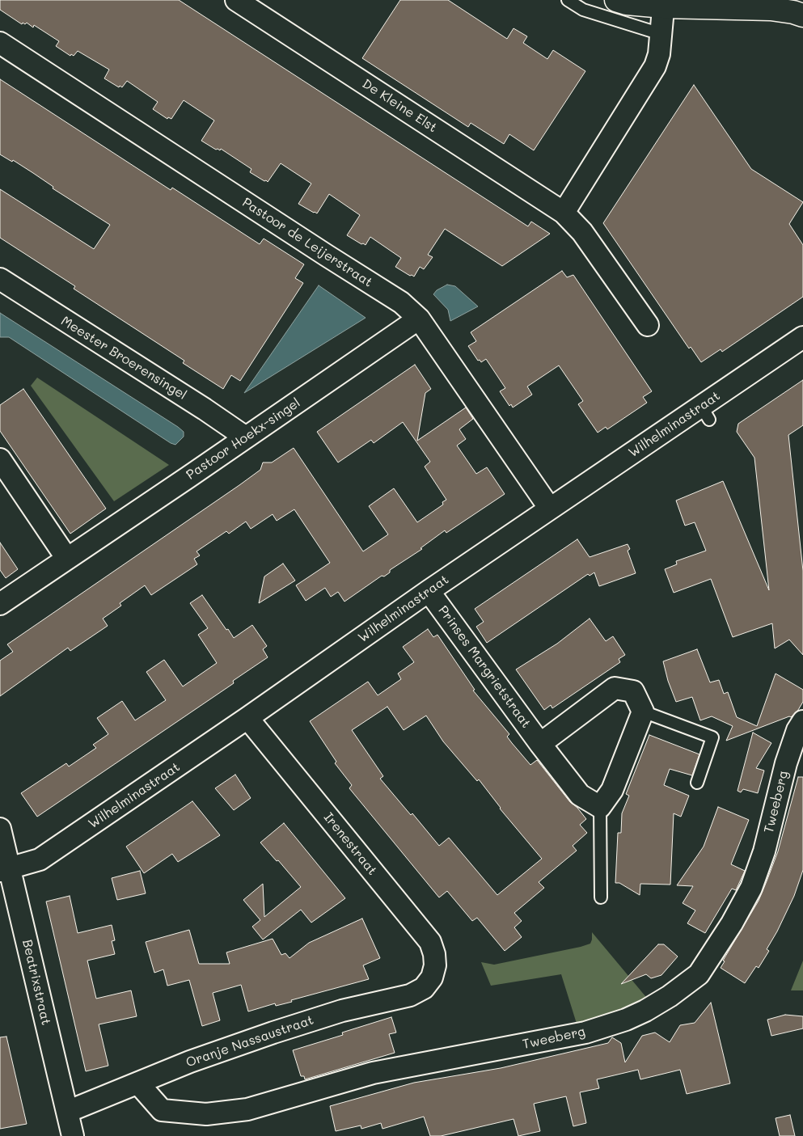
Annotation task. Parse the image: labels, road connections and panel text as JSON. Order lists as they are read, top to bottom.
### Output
{
  "streets": {
    "street": [
      "De Kleine Elst",
      "Pastoor de Leijerstraat",
      "Meester Broerensingel",
      "Wilhelminastraat",
      "Pastoor Hoekx-singel",
      "Prinses Margrietstraat",
      "Tweeberg",
      "Irenestraat",
      "Beatrixstraat",
      "Oranje Nassaustraat"
    ]
  },
  "crossings": [
    ["Pastoor de Leijerstraat", "Wilhelminastraat"],
    ["Pastoor de Leijerstraat", "Pastoor Hoekx-singel"],
    ["Meester Broerensingel", "Pastoor Hoekx-singel"],
    ["Wilhelminastraat", "Prinses Margrietstraat"],
    ["Wilhelminastraat", "Irenestraat"],
    ["Wilhelminastraat", "Beatrixstraat"],
    ["Tweeberg", "Oranje Nassaustraat"],
    ["Irenestraat", "Oranje Nassaustraat"],
    ["Beatrixstraat", "Oranje Nassaustraat"]
  ]
}
